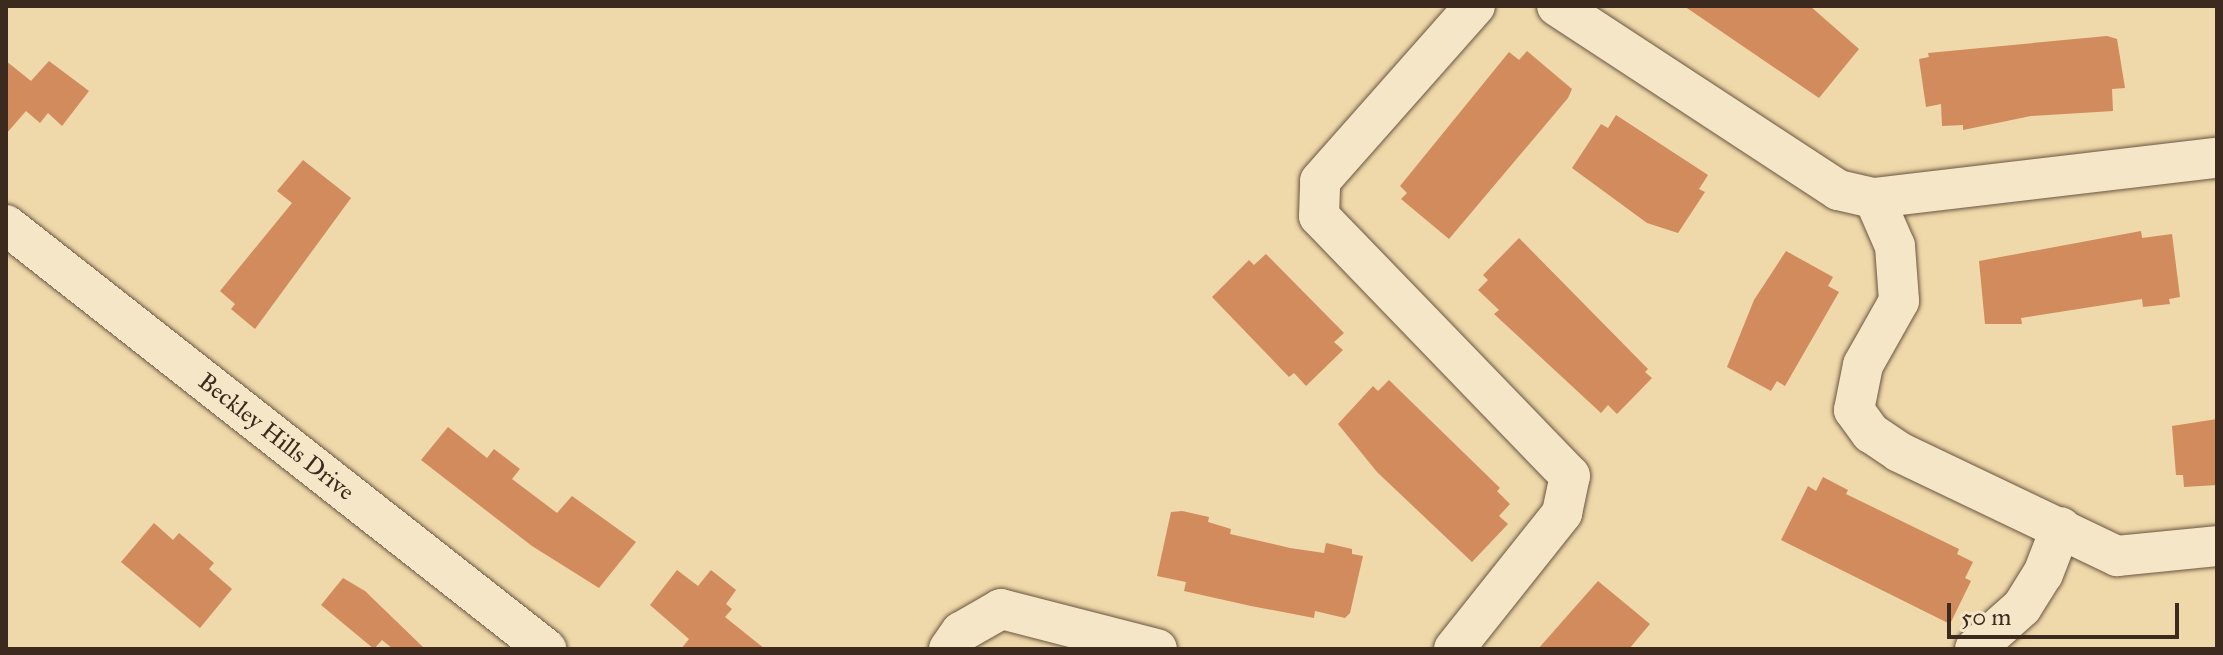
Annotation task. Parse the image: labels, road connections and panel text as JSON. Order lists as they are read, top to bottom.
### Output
{
  "streets": {
    "street": ["Beckley Hills Drive"]
  },
  "scale_bar": "50 m"
}
